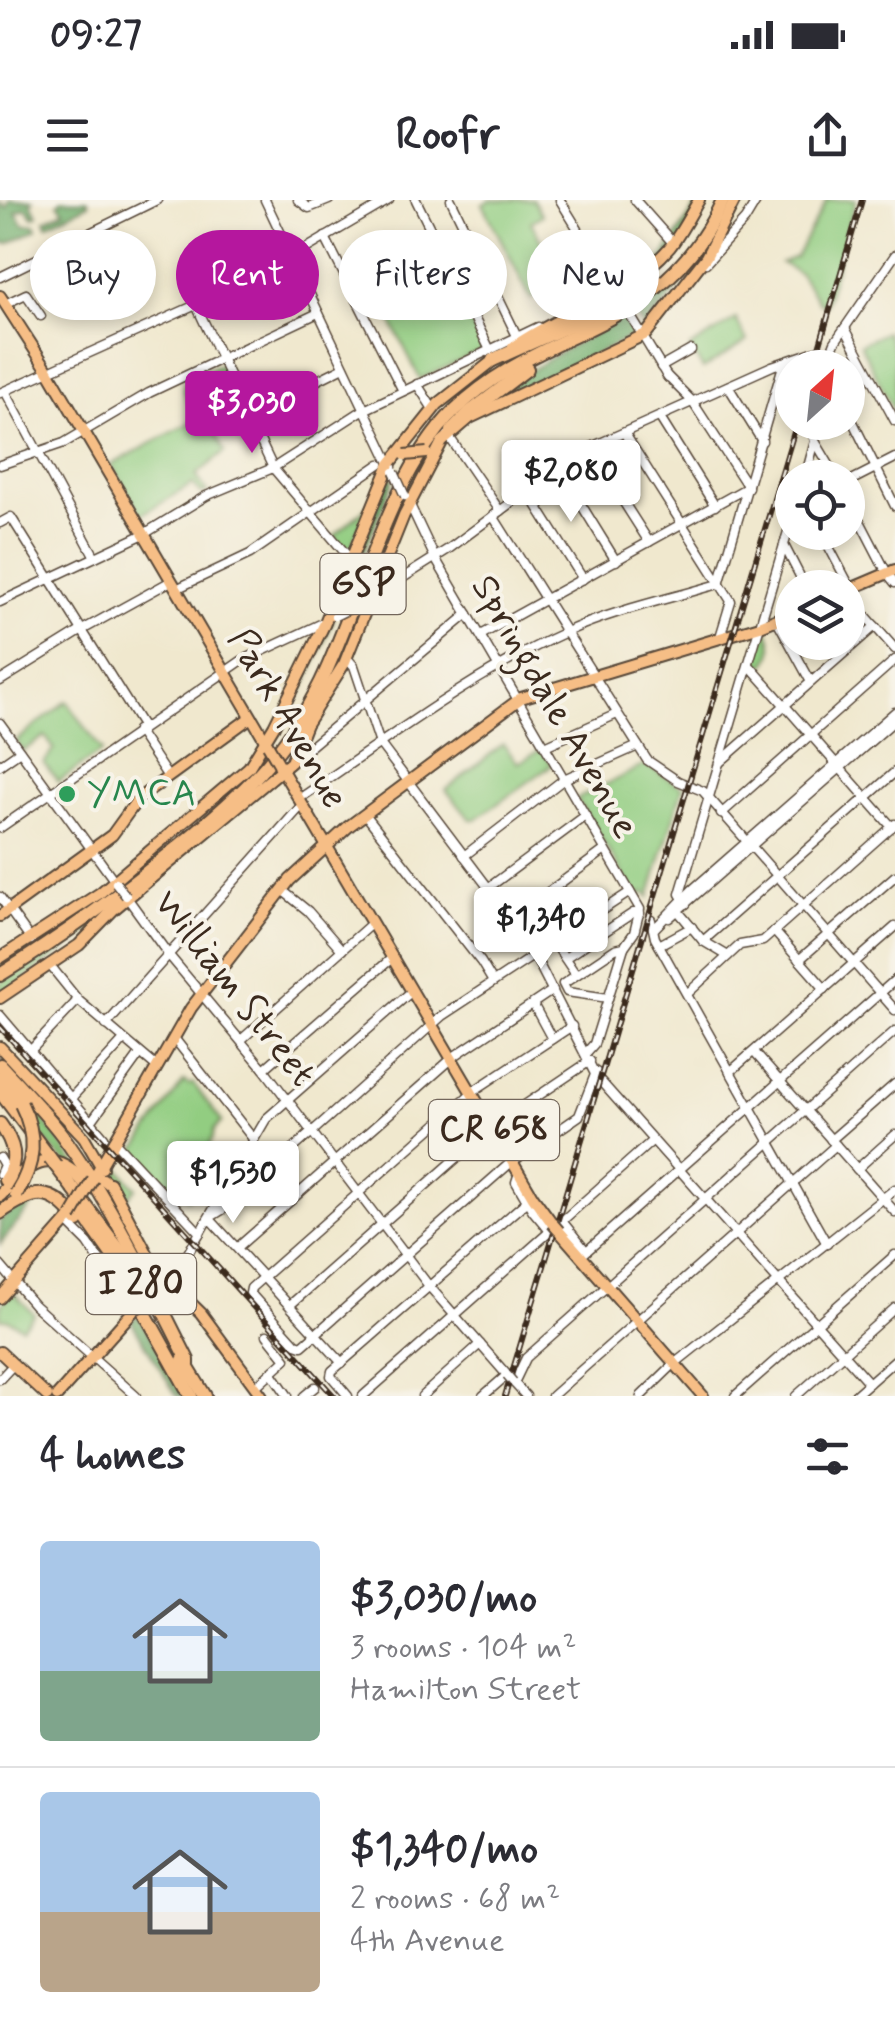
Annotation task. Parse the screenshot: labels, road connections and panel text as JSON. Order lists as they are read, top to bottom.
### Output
{
  "streets": {
    "highway": ["GSP", "I 280"],
    "main road": ["Park Avenue", "CR 658"],
    "street": ["Springdale Avenue", "William Street"]
  },
  "places": ["YMCA"],
  "north": "top right",
  "page": {
    "status": "09:27",
    "header": "Roofr",
    "chip": [
      "Buy",
      "Rent",
      "Filters",
      "New"
    ],
    "price": [
      "$3,030",
      "$2,080",
      "$1,340",
      "$1,530"
    ],
    "heading": "4 homes",
    "list": [
      {
        "name": "$3,030/mo",
        "note": "3 rooms · 104 m² · Hamilton Street"
      },
      {
        "name": "$1,340/mo",
        "note": "2 rooms · 68 m² · 4th Avenue"
      }
    ]
  }
}
